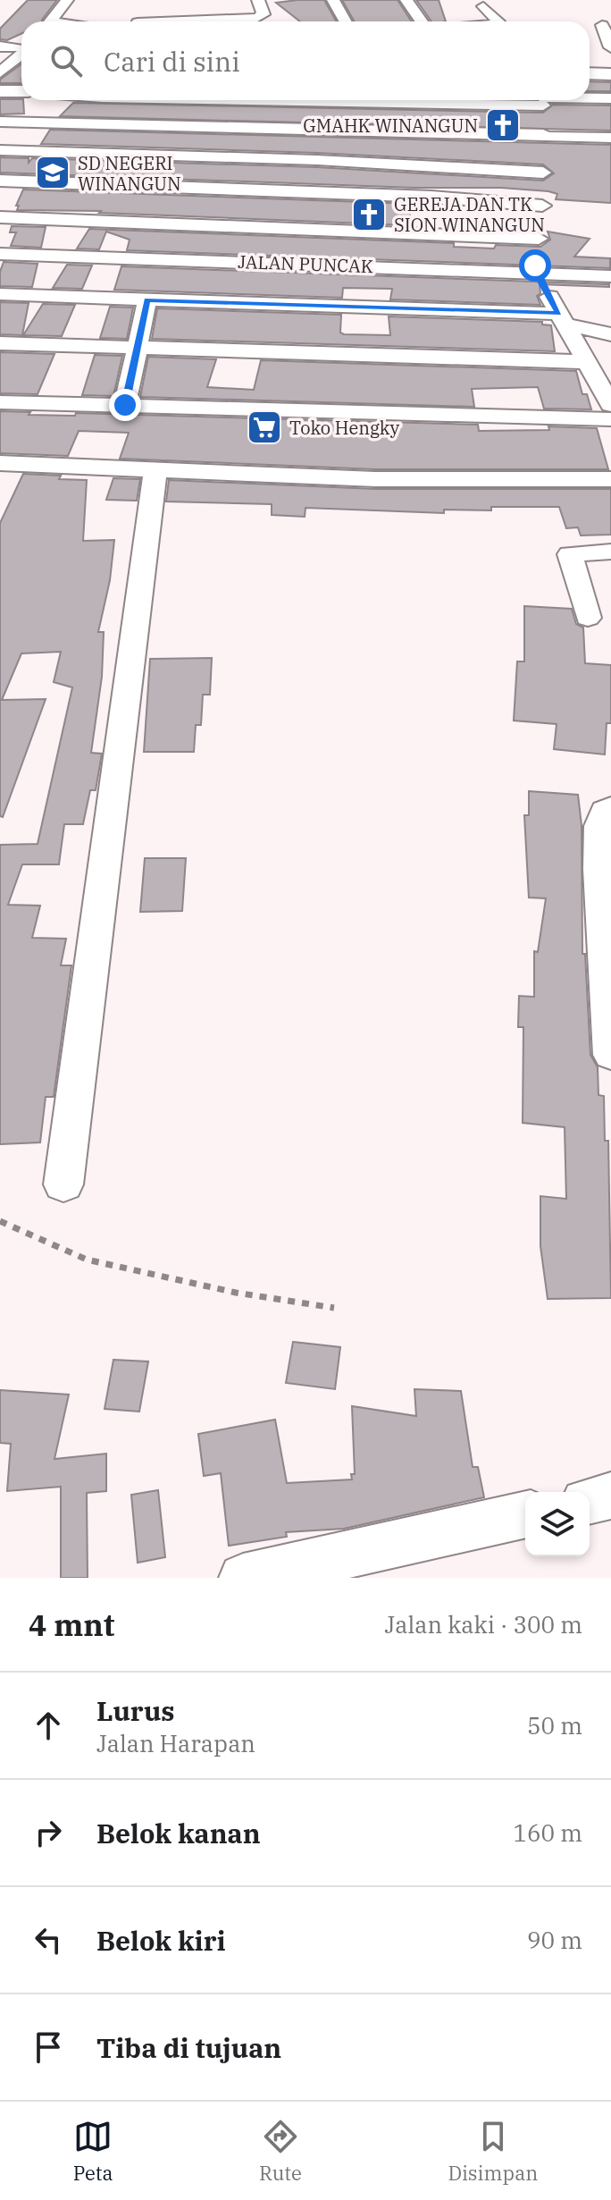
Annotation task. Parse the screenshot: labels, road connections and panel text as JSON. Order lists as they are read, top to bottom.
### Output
{
  "streets": {
    "street": ["JALAN PUNCAK"]
  },
  "places": {
    "church": ["GMAHK WINANGUN", "GEREJA DAN TK SION WINANGUN"],
    "school or university": ["SD NEGERI WINANGUN"],
    "supermarket": ["Toko Hengky"]
  },
  "page": {
    "search": "Cari di sini",
    "heading": ["4 mnt", "Jalan kaki · 300 m"],
    "list": [
      ["Lurus", "Jalan Harapan", "50 m"],
      ["Belok kanan", "160 m"],
      ["Belok kiri", "90 m"],
      "Tiba di tujuan"
    ],
    "nav": ["Peta", "Rute", "Disimpan"]
  }
}
